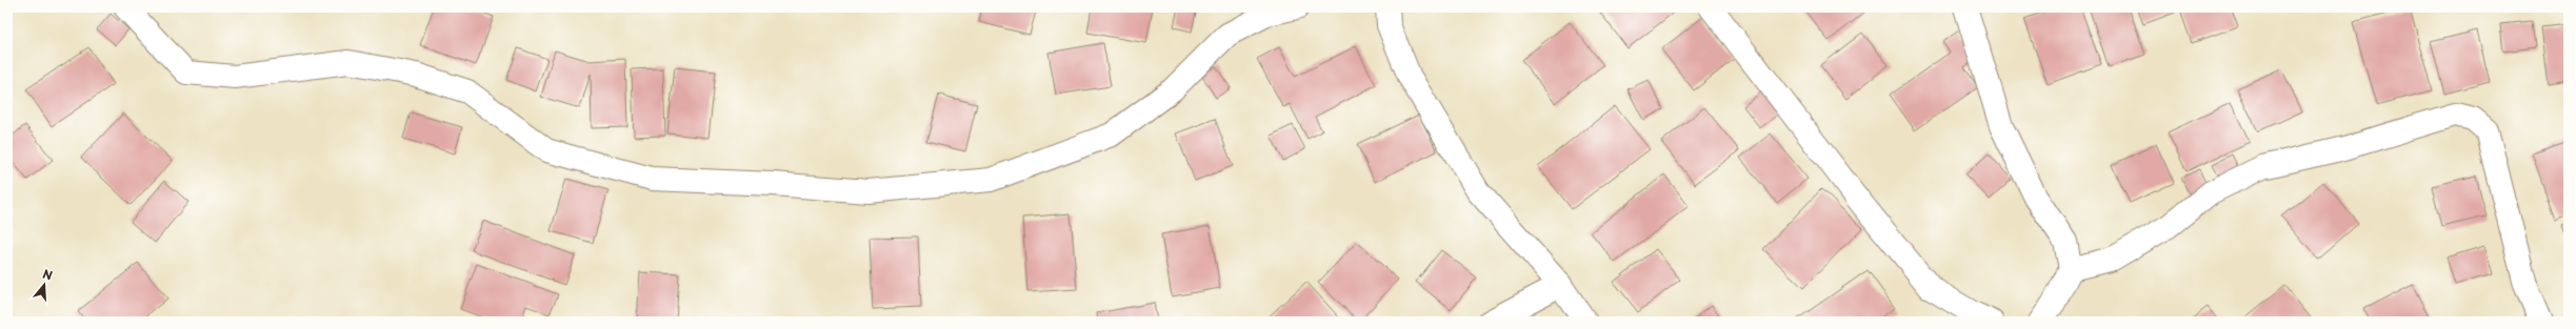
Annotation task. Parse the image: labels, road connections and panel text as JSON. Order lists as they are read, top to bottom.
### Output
{
  "north": "top"
}
